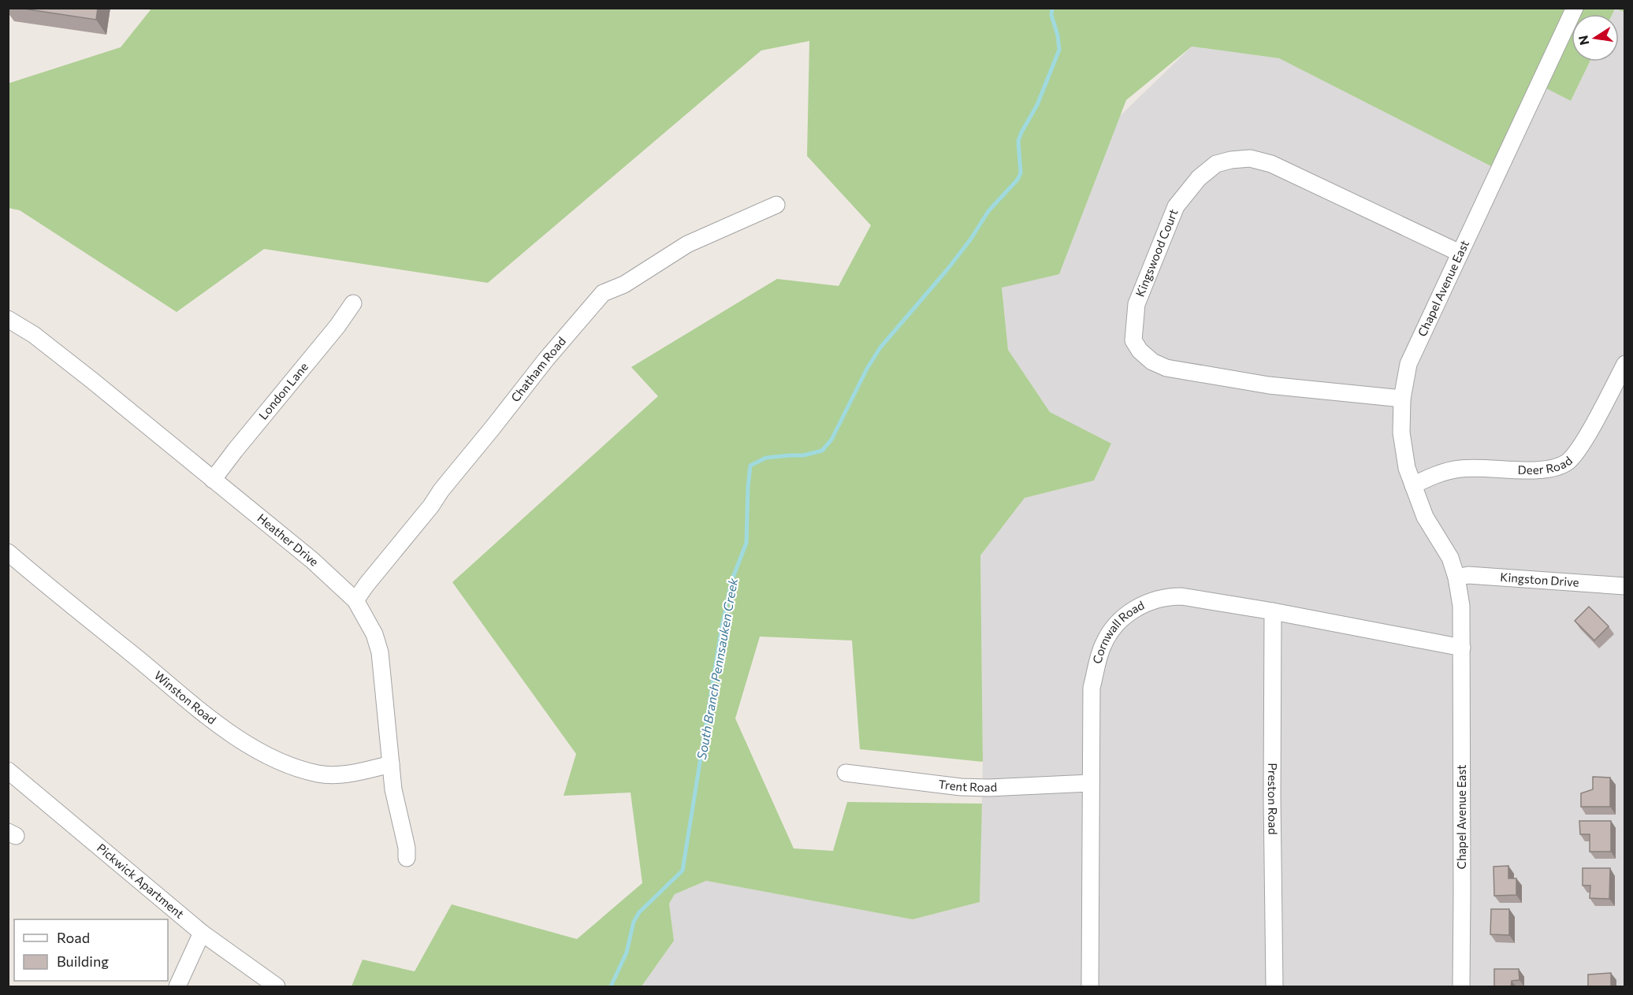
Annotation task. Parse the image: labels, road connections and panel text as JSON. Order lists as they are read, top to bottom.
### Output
{
  "streets": {
    "street": [
      "Kingswood Court",
      "Chapel Avenue East",
      "Chatham Road",
      "London Lane",
      "Deer Road",
      "Heather Drive",
      "Kingston Drive",
      "Cornwall Road",
      "Winston Road",
      "Trent Road",
      "Preston Road",
      "Pickwick Apartment"
    ]
  },
  "crossings": [
    ["Kingswood Court", "Chapel Avenue East"],
    ["Chapel Avenue East", "Deer Road"],
    ["Chapel Avenue East", "Kingston Drive"],
    ["Chapel Avenue East", "Cornwall Road"],
    ["Chatham Road", "Heather Drive"],
    ["London Lane", "Heather Drive"],
    ["Heather Drive", "Winston Road"],
    ["Cornwall Road", "Trent Road"],
    ["Cornwall Road", "Preston Road"]
  ],
  "water": ["South Branch Pennsauken Creek"],
  "legend": ["Road", "Building"],
  "north": "left"
}
